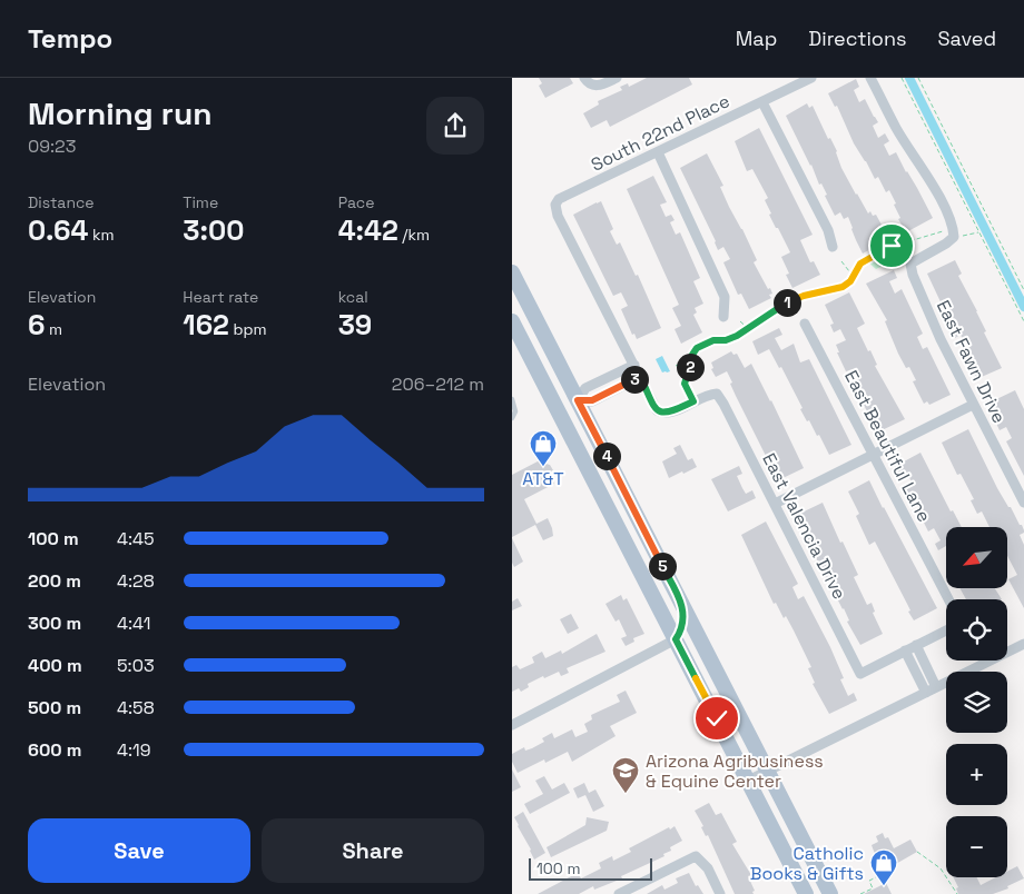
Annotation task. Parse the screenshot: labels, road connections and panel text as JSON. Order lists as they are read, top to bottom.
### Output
{
  "streets": {
    "street": [
      "South 22nd Place",
      "East Fawn Drive",
      "East Beautiful Lane",
      "East Valencia Drive"
    ]
  },
  "places": {
    "shop": ["AT&T", "Catholic Books & Gifts"],
    "school or university": ["Arizona Agribusiness & Equine Center"]
  },
  "scale_bar": "100 m",
  "north": "bottom left",
  "page": {
    "header": "Tempo",
    "nav": ["Map", "Directions", "Saved"],
    "heading": ["Morning run", "09:23"],
    "stats": [
      ["Distance", "0.64 km"],
      ["Time", "3:00"],
      ["Pace", "4:42 /km"],
      ["Elevation", "6 m"],
      ["Heart rate", "162 bpm"],
      ["kcal", "39"]
    ],
    "pins": [
      "1",
      "2",
      "3",
      "4",
      "5"
    ],
    "chart": ["Elevation", "206–212 m"],
    "list": [
      {
        "name": "100 m",
        "note": "4:45"
      },
      {
        "name": "200 m",
        "note": "4:28"
      },
      {
        "name": "300 m",
        "note": "4:41"
      },
      {
        "name": "400 m",
        "note": "5:03"
      },
      {
        "name": "500 m",
        "note": "4:58"
      },
      {
        "name": "600 m",
        "note": "4:19"
      }
    ],
    "map_buttons": ["+", "−"],
    "buttons": ["Save", "Share"],
    "scale": "100 m"
  }
}
